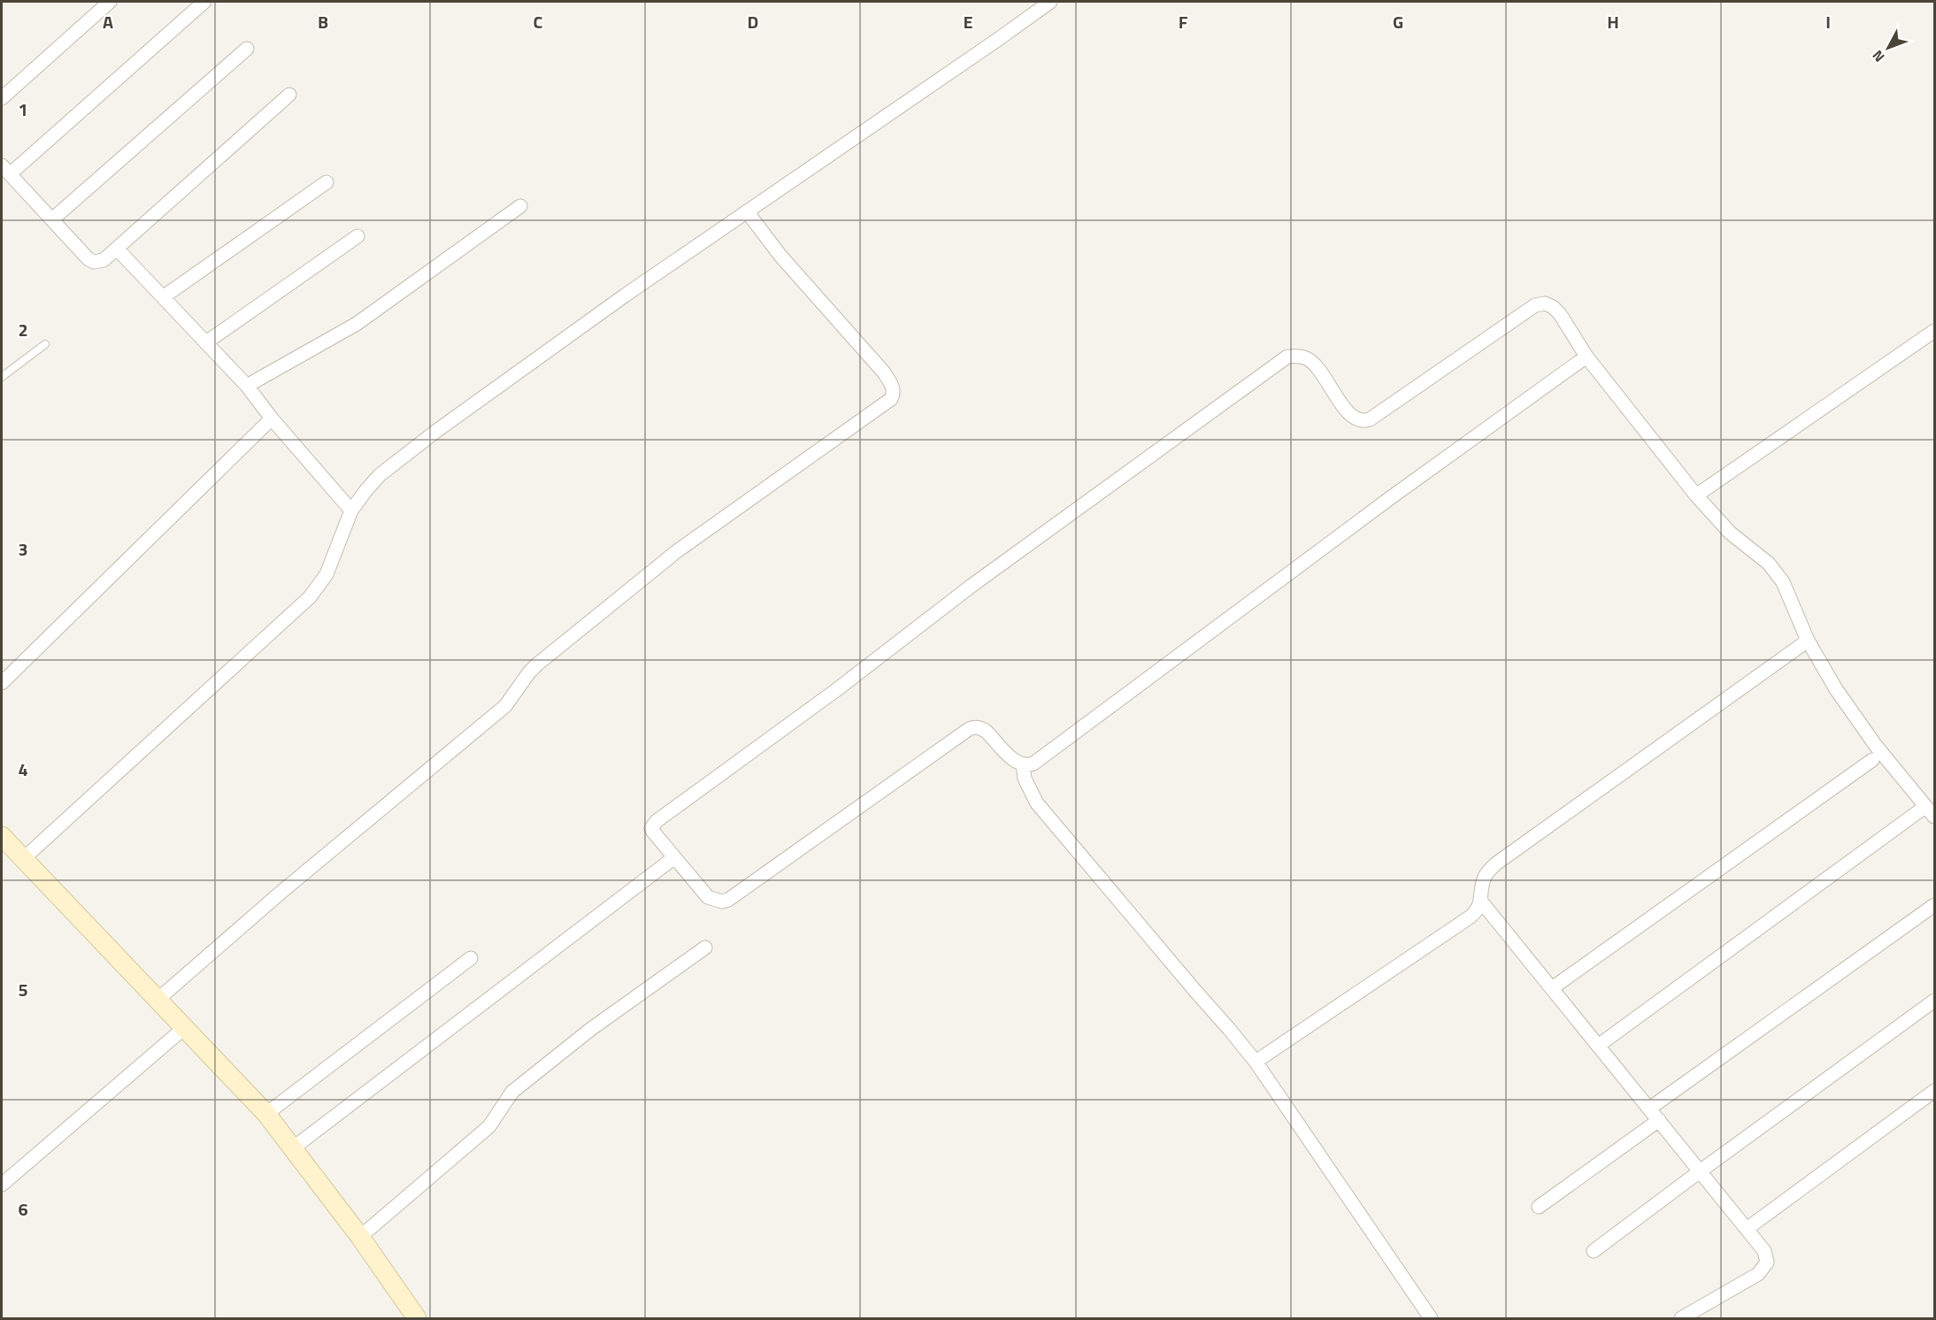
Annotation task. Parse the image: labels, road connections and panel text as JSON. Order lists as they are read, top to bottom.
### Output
{
  "north": "bottom left",
  "grid": {
    "columns": [
      "A",
      "B",
      "C",
      "D",
      "E",
      "F",
      "G",
      "H",
      "I"
    ],
    "rows": [
      "1",
      "2",
      "3",
      "4",
      "5",
      "6"
    ]
  }
}
